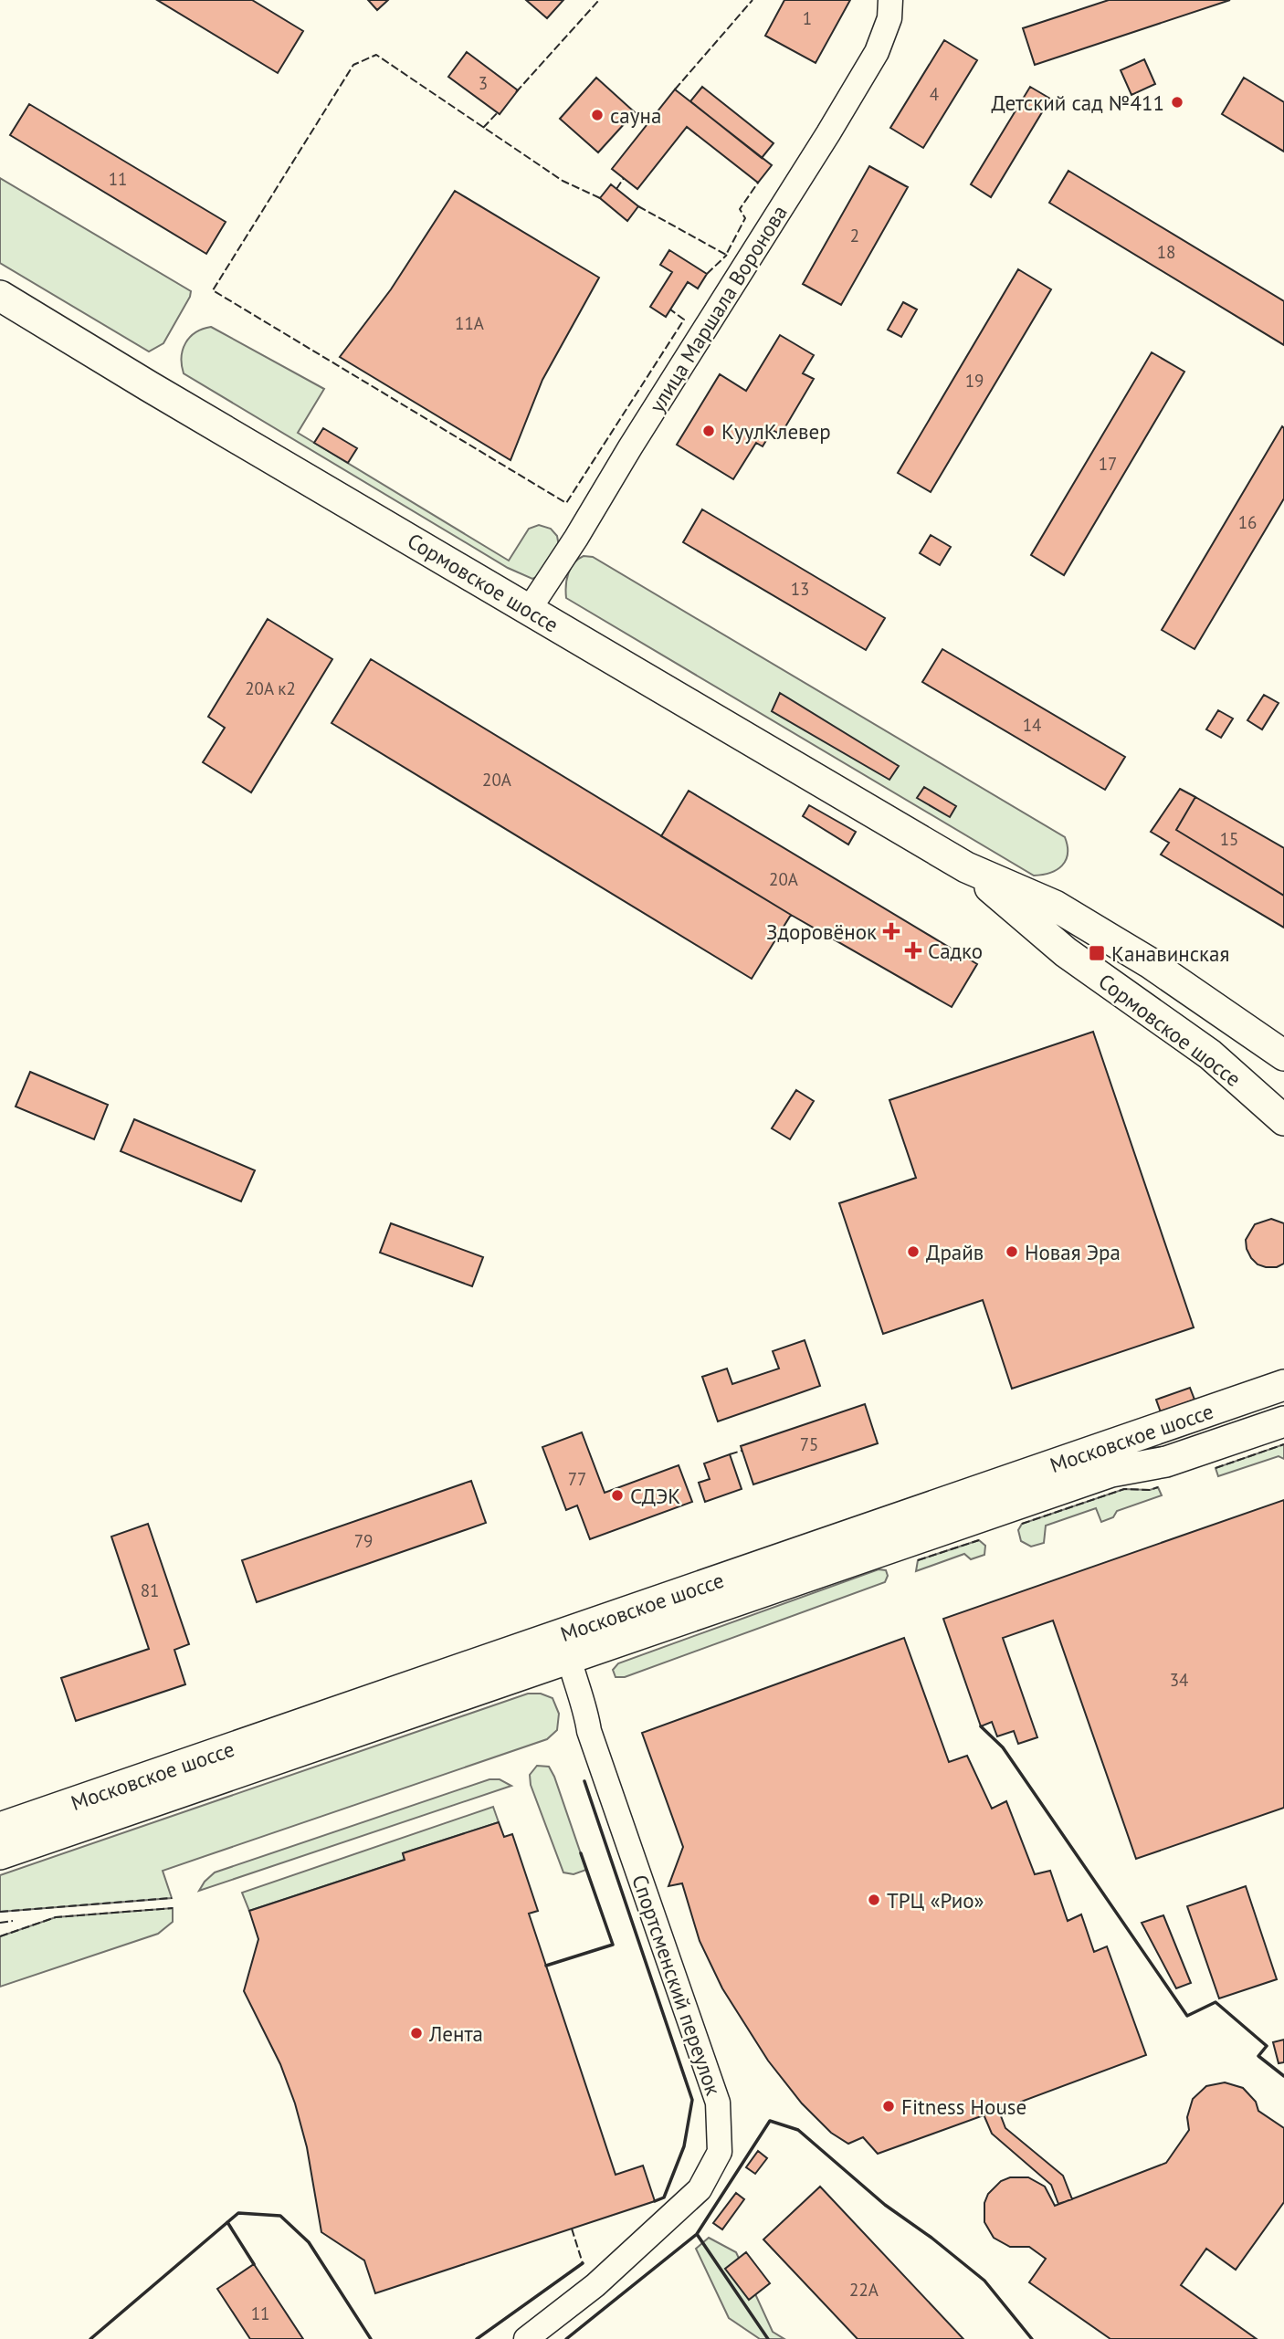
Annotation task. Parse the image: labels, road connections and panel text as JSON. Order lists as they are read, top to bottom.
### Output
{
  "streets": {
    "main road": ["Сормовское шоссе", "Московское шоссе"],
    "street": ["улица Маршала Воронова", "Спортсменский переулок"]
  },
  "crossings": [
    ["улица Маршала Воронова", "Сормовское шоссе"],
    ["Московское шоссе", "Спортсменский переулок"]
  ],
  "places": {
    "other": [
      "Детский сад №411",
      "сауна",
      "КуулКлевер",
      "Драйв",
      "Новая Эра",
      "СДЭК",
      "ТРЦ «Рио»",
      "Лента",
      "Fitness House"
    ],
    "health": ["Здоровёнок", "Садко"],
    "transit": ["Канавинская"]
  },
  "house_numbers": [
    "1",
    "3",
    "4",
    "11",
    "2",
    "18",
    "11А",
    "19",
    "17",
    "16",
    "13",
    "20А к2",
    "14",
    "20А",
    "15",
    "20А",
    "75",
    "77",
    "79",
    "81",
    "34",
    "22А",
    "11"
  ]
}
